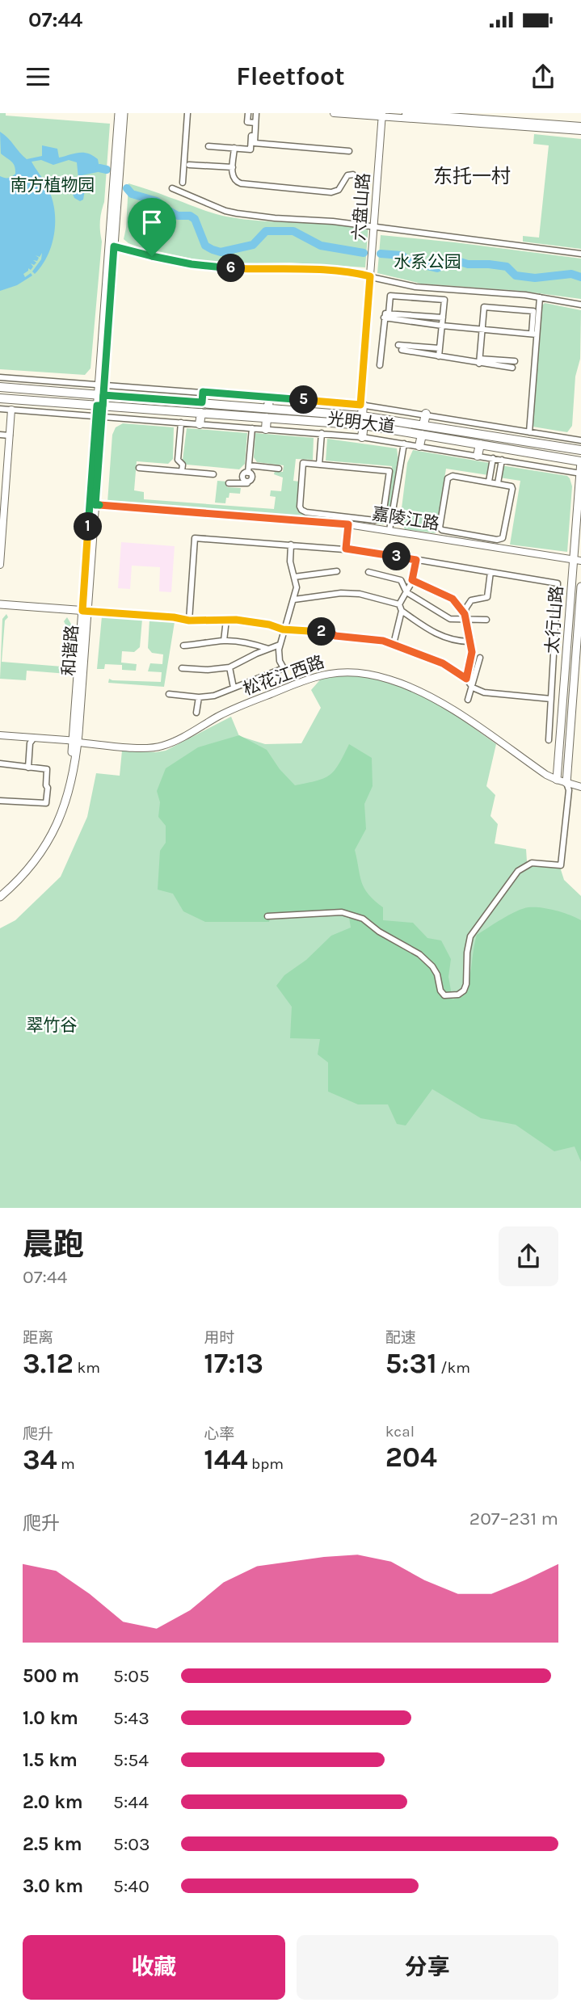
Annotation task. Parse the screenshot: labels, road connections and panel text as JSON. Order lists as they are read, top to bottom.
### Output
{
  "streets": {
    "main road": ["光明大道", "太行山路", "和谐路"],
    "street": ["六盘山路", "嘉陵江路", "松花江西路"]
  },
  "crossings": [
    ["六盘山路", "光明大道"],
    ["光明大道", "太行山路"],
    ["光明大道", "和谐路"],
    ["嘉陵江路", "太行山路"],
    ["嘉陵江路", "和谐路"],
    ["太行山路", "松花江西路"],
    ["和谐路", "松花江西路"]
  ],
  "districts": ["东托一村"],
  "parks": ["南方植物园", "水系公园", "翠竹谷"],
  "page": {
    "status": "07:44",
    "header": "Fleetfoot",
    "pins": [
      "6",
      "5",
      "1",
      "3",
      "2"
    ],
    "heading": ["晨跑", "07:44"],
    "stats": [
      ["距离", "3.12 km"],
      ["用时", "17:13"],
      ["配速", "5:31 /km"],
      ["爬升", "34 m"],
      ["心率", "144 bpm"],
      ["kcal", "204"]
    ],
    "chart": ["爬升", "207–231 m"],
    "list": [
      {
        "name": "500 m",
        "note": "5:05"
      },
      {
        "name": "1.0 km",
        "note": "5:43"
      },
      {
        "name": "1.5 km",
        "note": "5:54"
      },
      {
        "name": "2.0 km",
        "note": "5:44"
      },
      {
        "name": "2.5 km",
        "note": "5:03"
      },
      {
        "name": "3.0 km",
        "note": "5:40"
      }
    ],
    "buttons": ["收藏", "分享"]
  }
}
